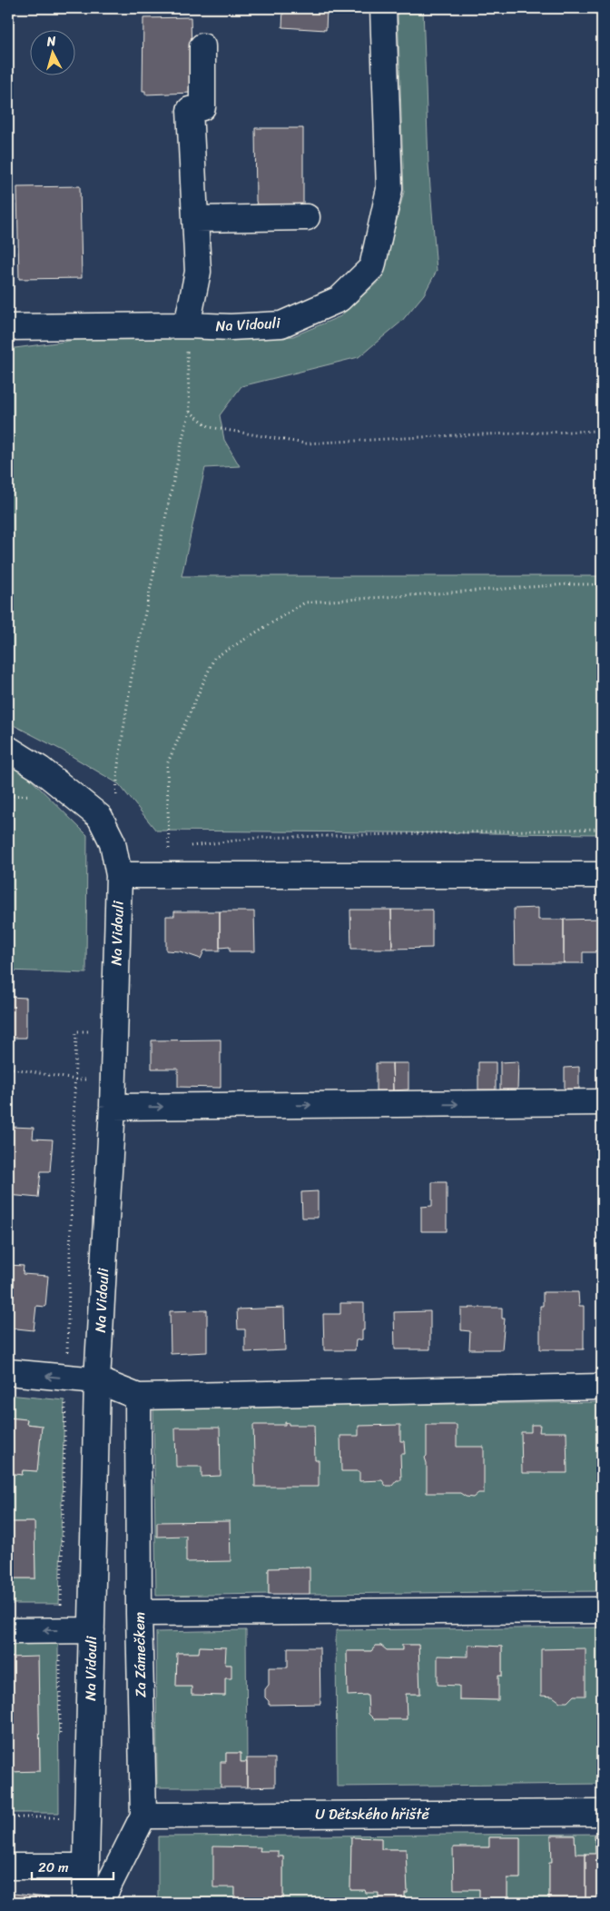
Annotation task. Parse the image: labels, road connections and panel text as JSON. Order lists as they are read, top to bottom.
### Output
{
  "streets": {
    "street": ["Na Vidouli", "Za Zámečkem", "U Dětského hřiště"]
  },
  "crossings": [
    ["Za Zámečkem", "U Dětského hřiště"]
  ],
  "scale_bar": "20 m",
  "north": "top"
}
